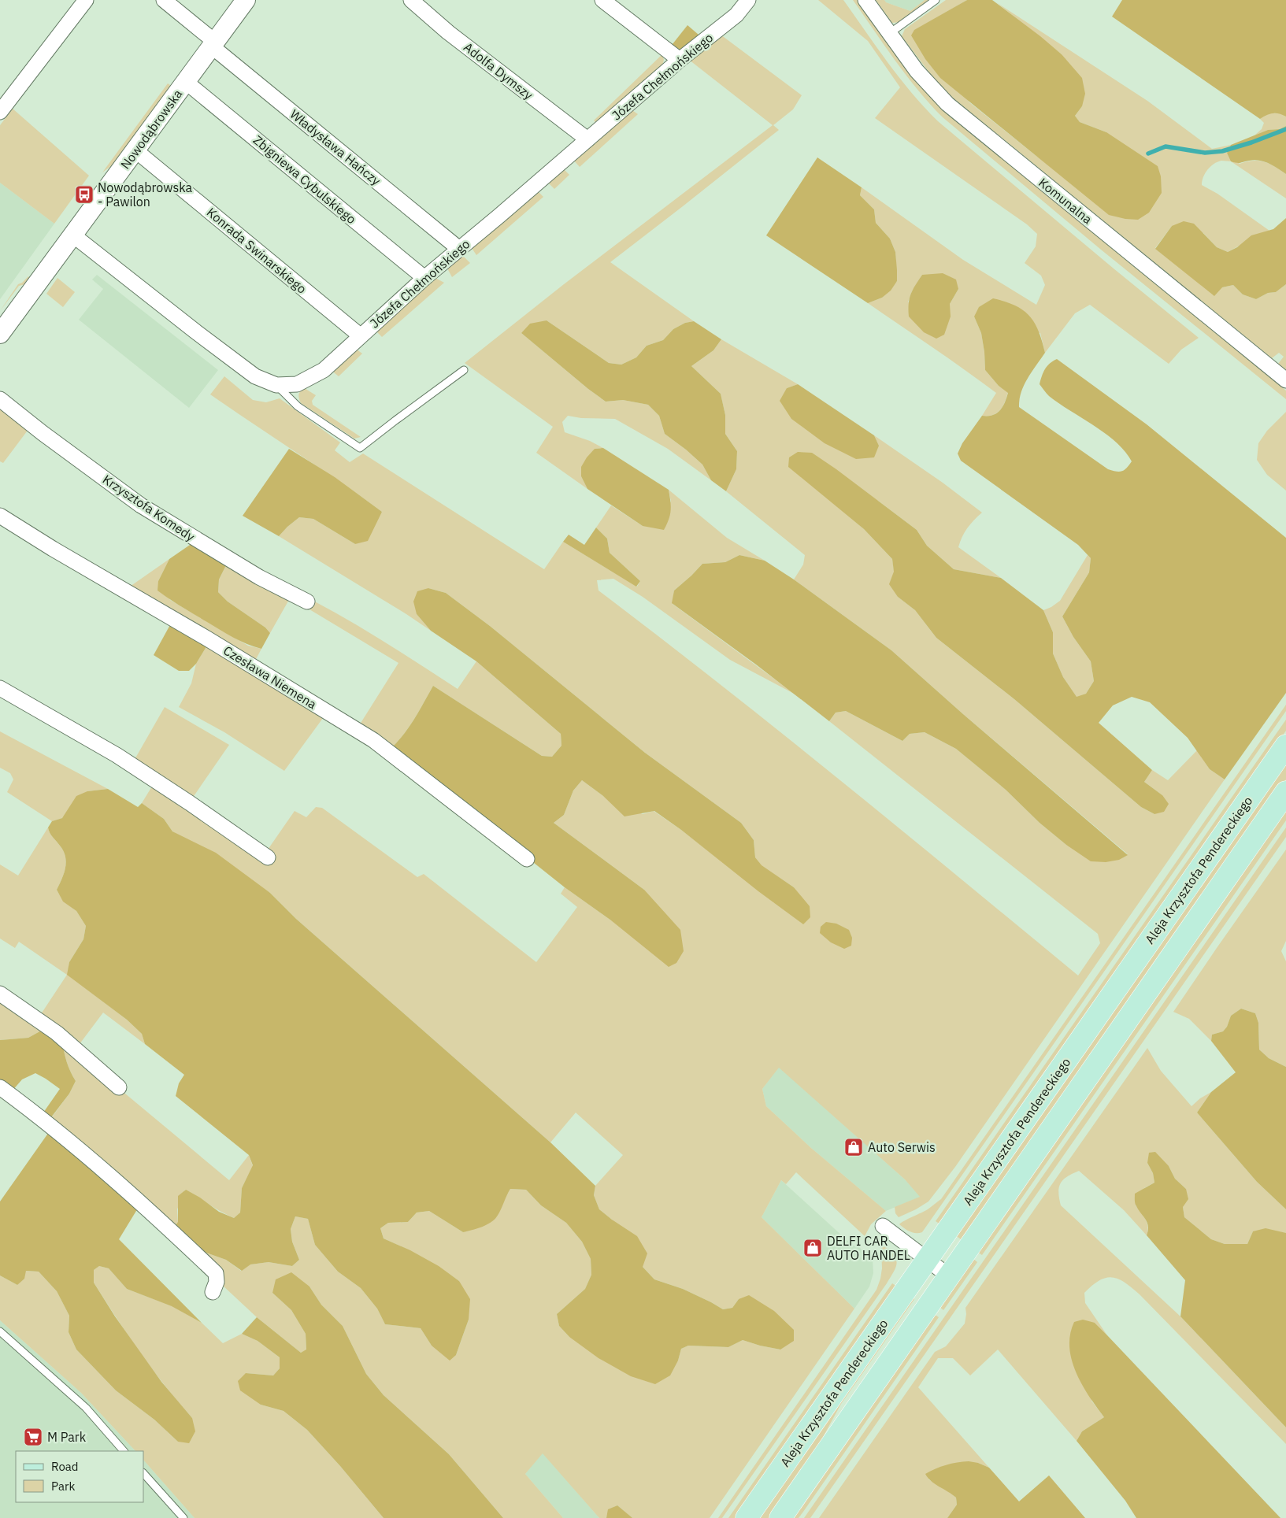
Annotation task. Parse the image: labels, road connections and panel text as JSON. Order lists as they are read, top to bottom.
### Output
{
  "streets": {
    "main road": ["Aleja Krzysztofa Pendereckiego"],
    "street": [
      "Adolfa Dymszy",
      "Józefa Chełmońskiego",
      "Nowodąbrowska",
      "Władysława Hańczy",
      "Zbigniewa Cybulskiego",
      "Komunalna",
      "Konrada Swinarskiego",
      "Krzysztofa Komedy",
      "Czesława Niemena"
    ]
  },
  "crossings": [
    ["Adolfa Dymszy", "Józefa Chełmońskiego"],
    ["Józefa Chełmońskiego", "Nowodąbrowska"],
    ["Józefa Chełmońskiego", "Władysława Hańczy"],
    ["Józefa Chełmońskiego", "Zbigniewa Cybulskiego"],
    ["Józefa Chełmońskiego", "Konrada Swinarskiego"],
    ["Nowodąbrowska", "Władysława Hańczy"],
    ["Nowodąbrowska", "Zbigniewa Cybulskiego"],
    ["Nowodąbrowska", "Konrada Swinarskiego"]
  ],
  "places": {
    "bus stop": ["Nowodąbrowska - Pawilon"],
    "shop": ["Auto Serwis", "DELFI CAR AUTO HANDEL"],
    "supermarket": ["M Park"]
  },
  "legend": ["Road", "Park"]
}
